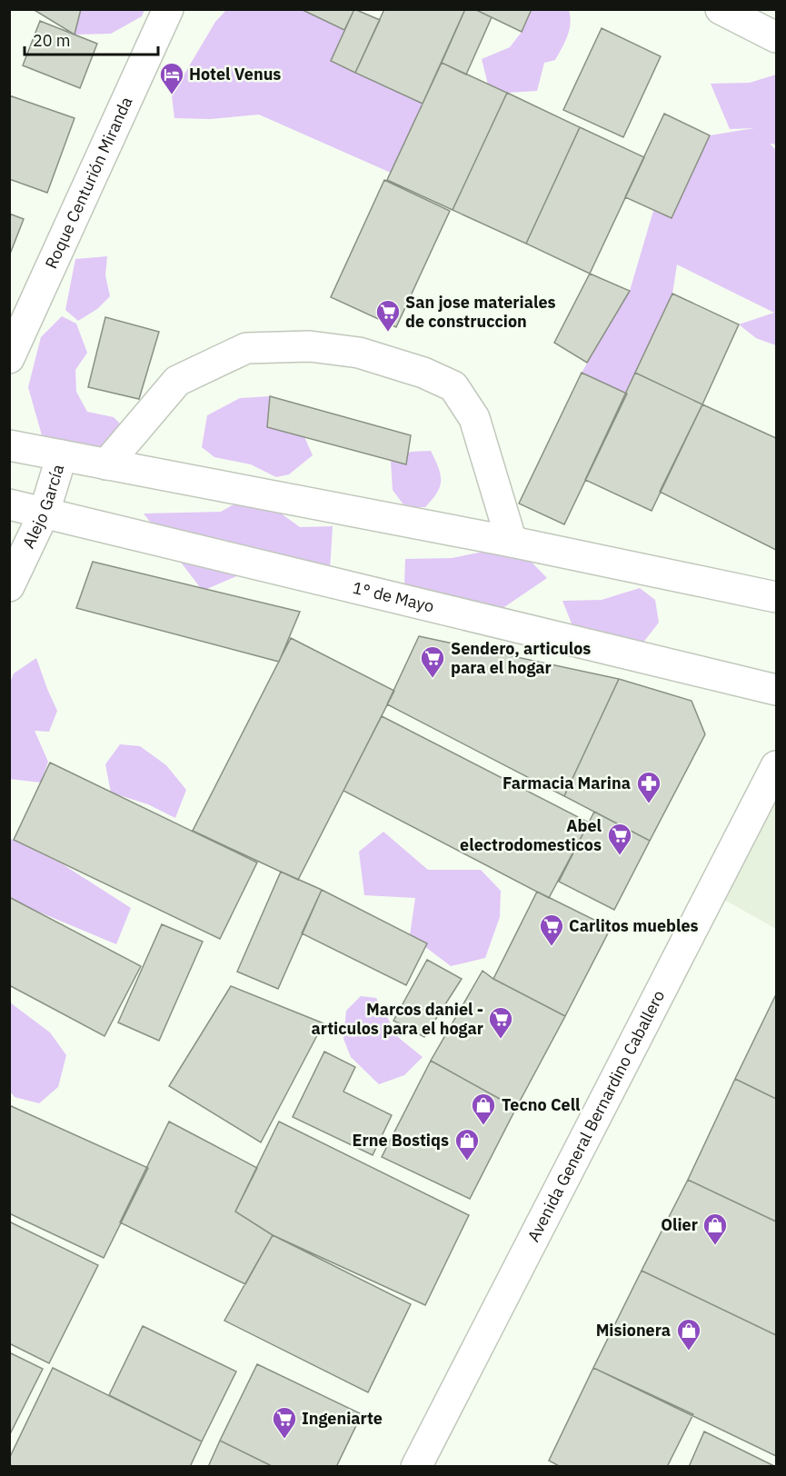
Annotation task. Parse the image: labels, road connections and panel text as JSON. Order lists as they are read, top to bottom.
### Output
{
  "streets": {
    "street": [
      "Roque Centurión Miranda",
      "Alejo García",
      "1° de Mayo",
      "Avenida General Bernardino Caballero"
    ]
  },
  "crossings": [
    ["Alejo García", "1° de Mayo"]
  ],
  "places": {
    "hotel": ["Hotel Venus"],
    "supermarket": [
      "San jose materiales de construccion",
      "Sendero, articulos para el hogar",
      "Abel electrodomesticos",
      "Carlitos muebles",
      "Marcos daniel - articulos para el hogar",
      "Ingeniarte"
    ],
    "pharmacy": ["Farmacia Marina"],
    "shop": [
      "Tecno Cell",
      "Erne Bostiqs",
      "Olier",
      "Misionera"
    ]
  },
  "scale_bar": "20 m"
}
